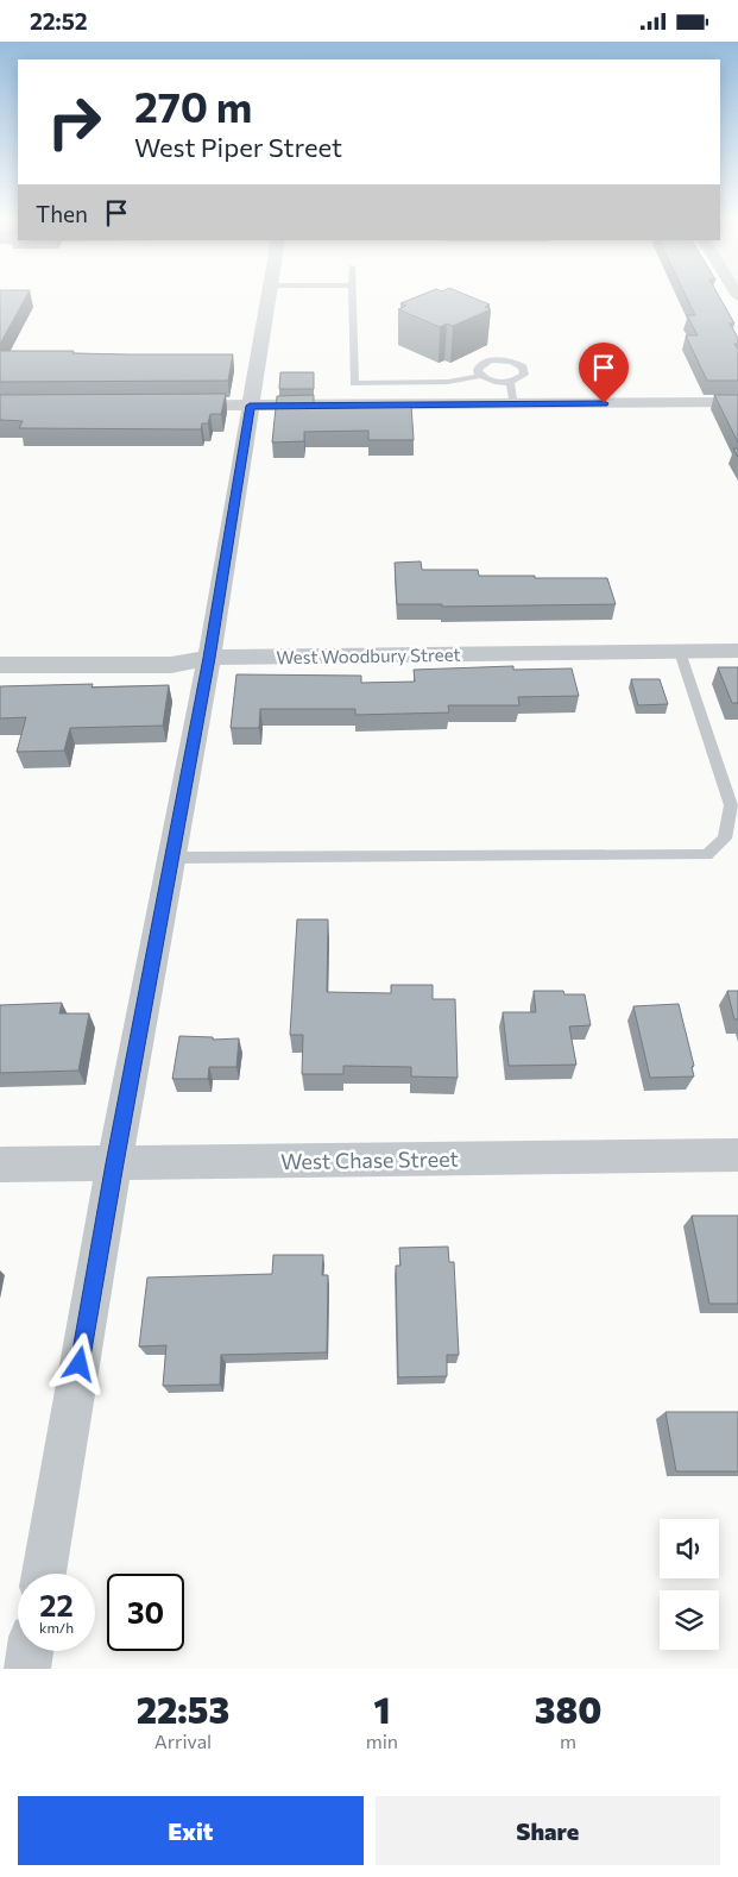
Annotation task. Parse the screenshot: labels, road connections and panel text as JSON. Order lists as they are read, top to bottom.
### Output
{
  "streets": {
    "street": ["West Woodbury Street", "West Chase Street"]
  },
  "page": {
    "status": "22:52",
    "turn": ["270 m", "West Piper Street"],
    "then": "Then",
    "speed": "22 km/h",
    "limit": "30",
    "eta": [
      "22:53",
      "Arrival",
      "1",
      "min",
      "380",
      "m"
    ],
    "buttons": ["Exit", "Share"]
  }
}
